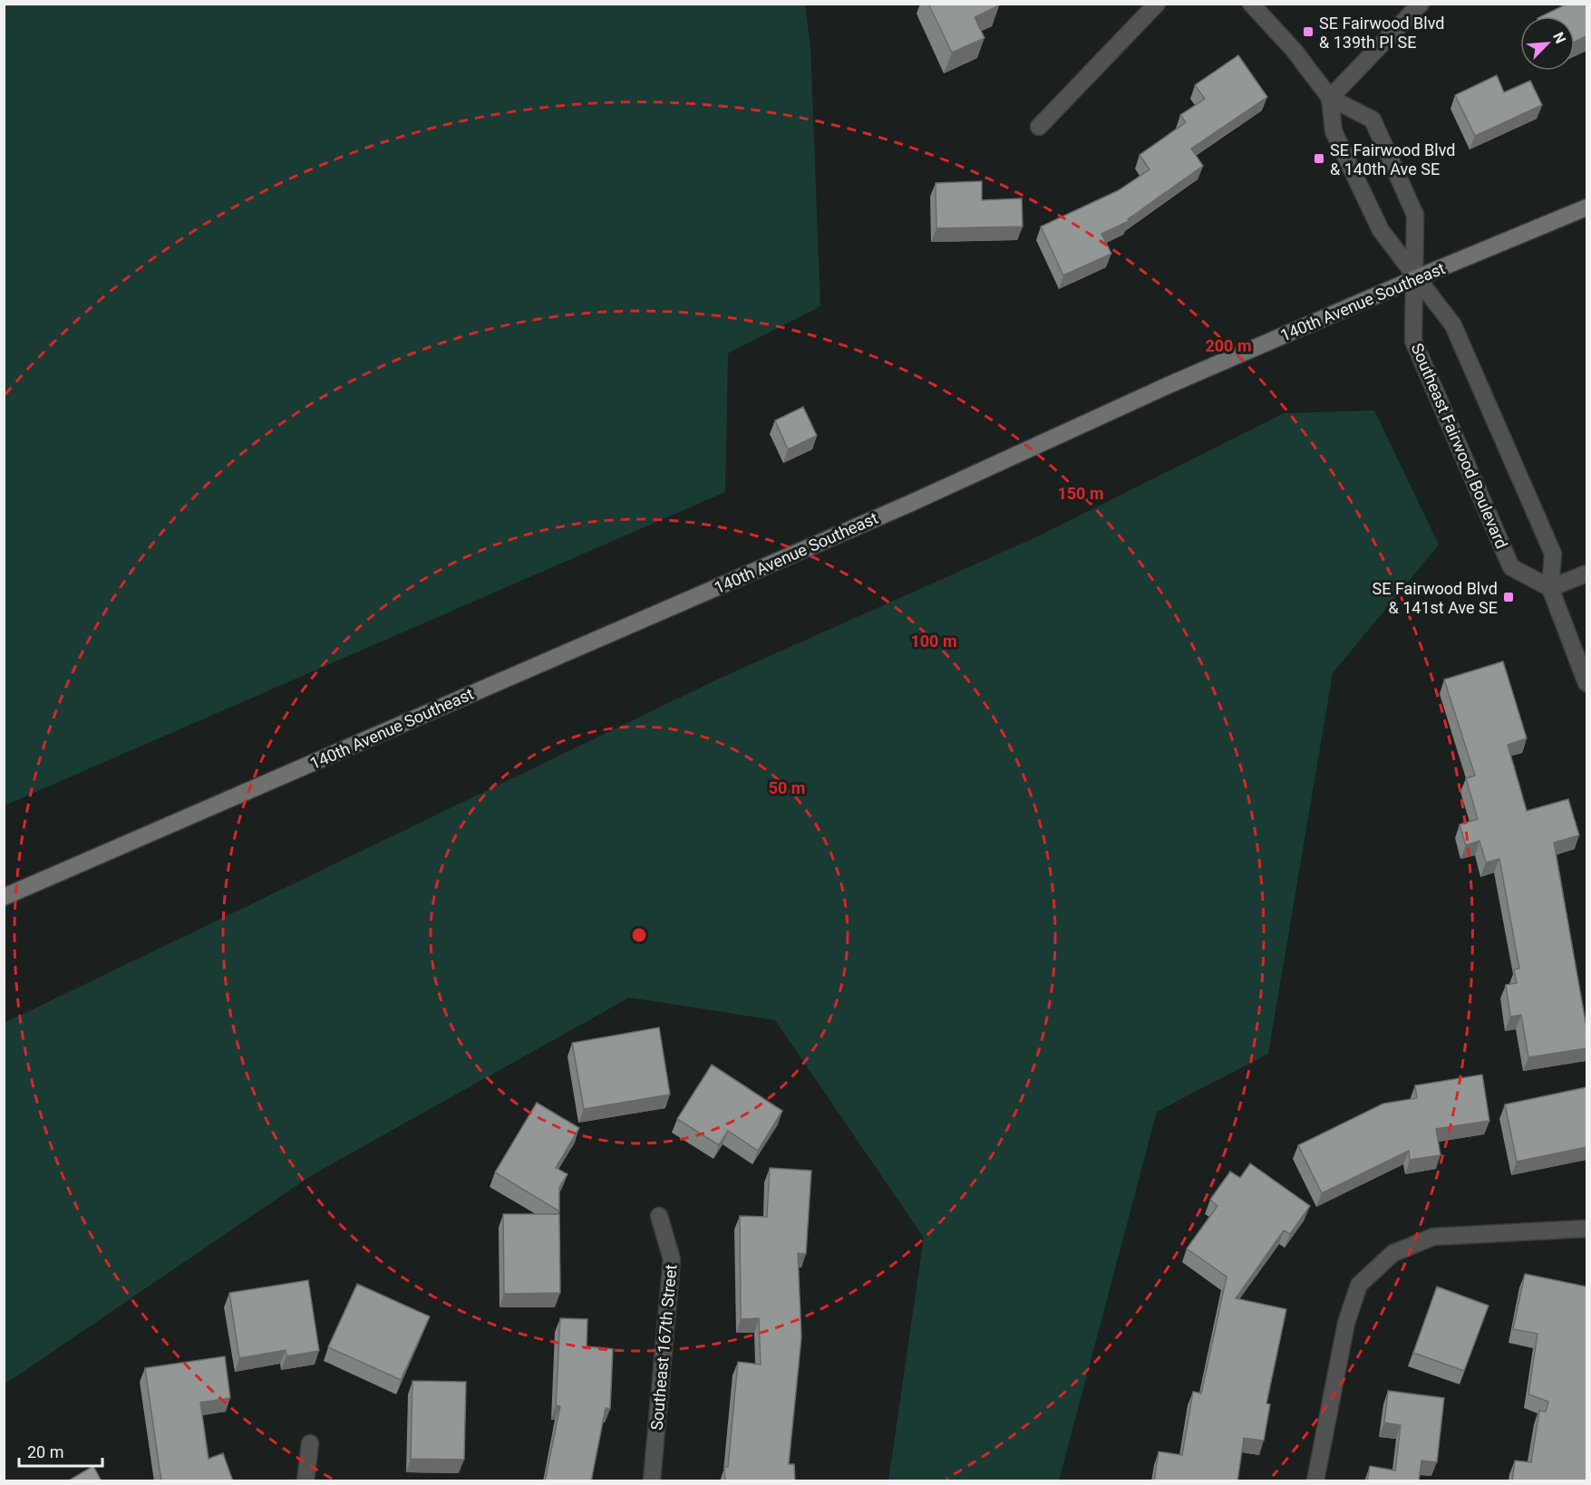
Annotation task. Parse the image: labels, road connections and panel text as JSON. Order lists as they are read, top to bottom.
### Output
{
  "streets": {
    "main road": ["140th Avenue Southeast"],
    "street": ["Southeast Fairwood Boulevard", "Southeast 167th Street"]
  },
  "crossings": [
    ["140th Avenue Southeast", "Southeast Fairwood Boulevard"]
  ],
  "places": {
    "transit": ["SE Fairwood Blvd & 139th Pl SE", "SE Fairwood Blvd & 140th Ave SE", "SE Fairwood Blvd & 141st Ave SE"]
  },
  "scale_bar": "20 m",
  "north": "top right",
  "rings": [
    "200 m",
    "150 m",
    "100 m",
    "50 m"
  ]
}
